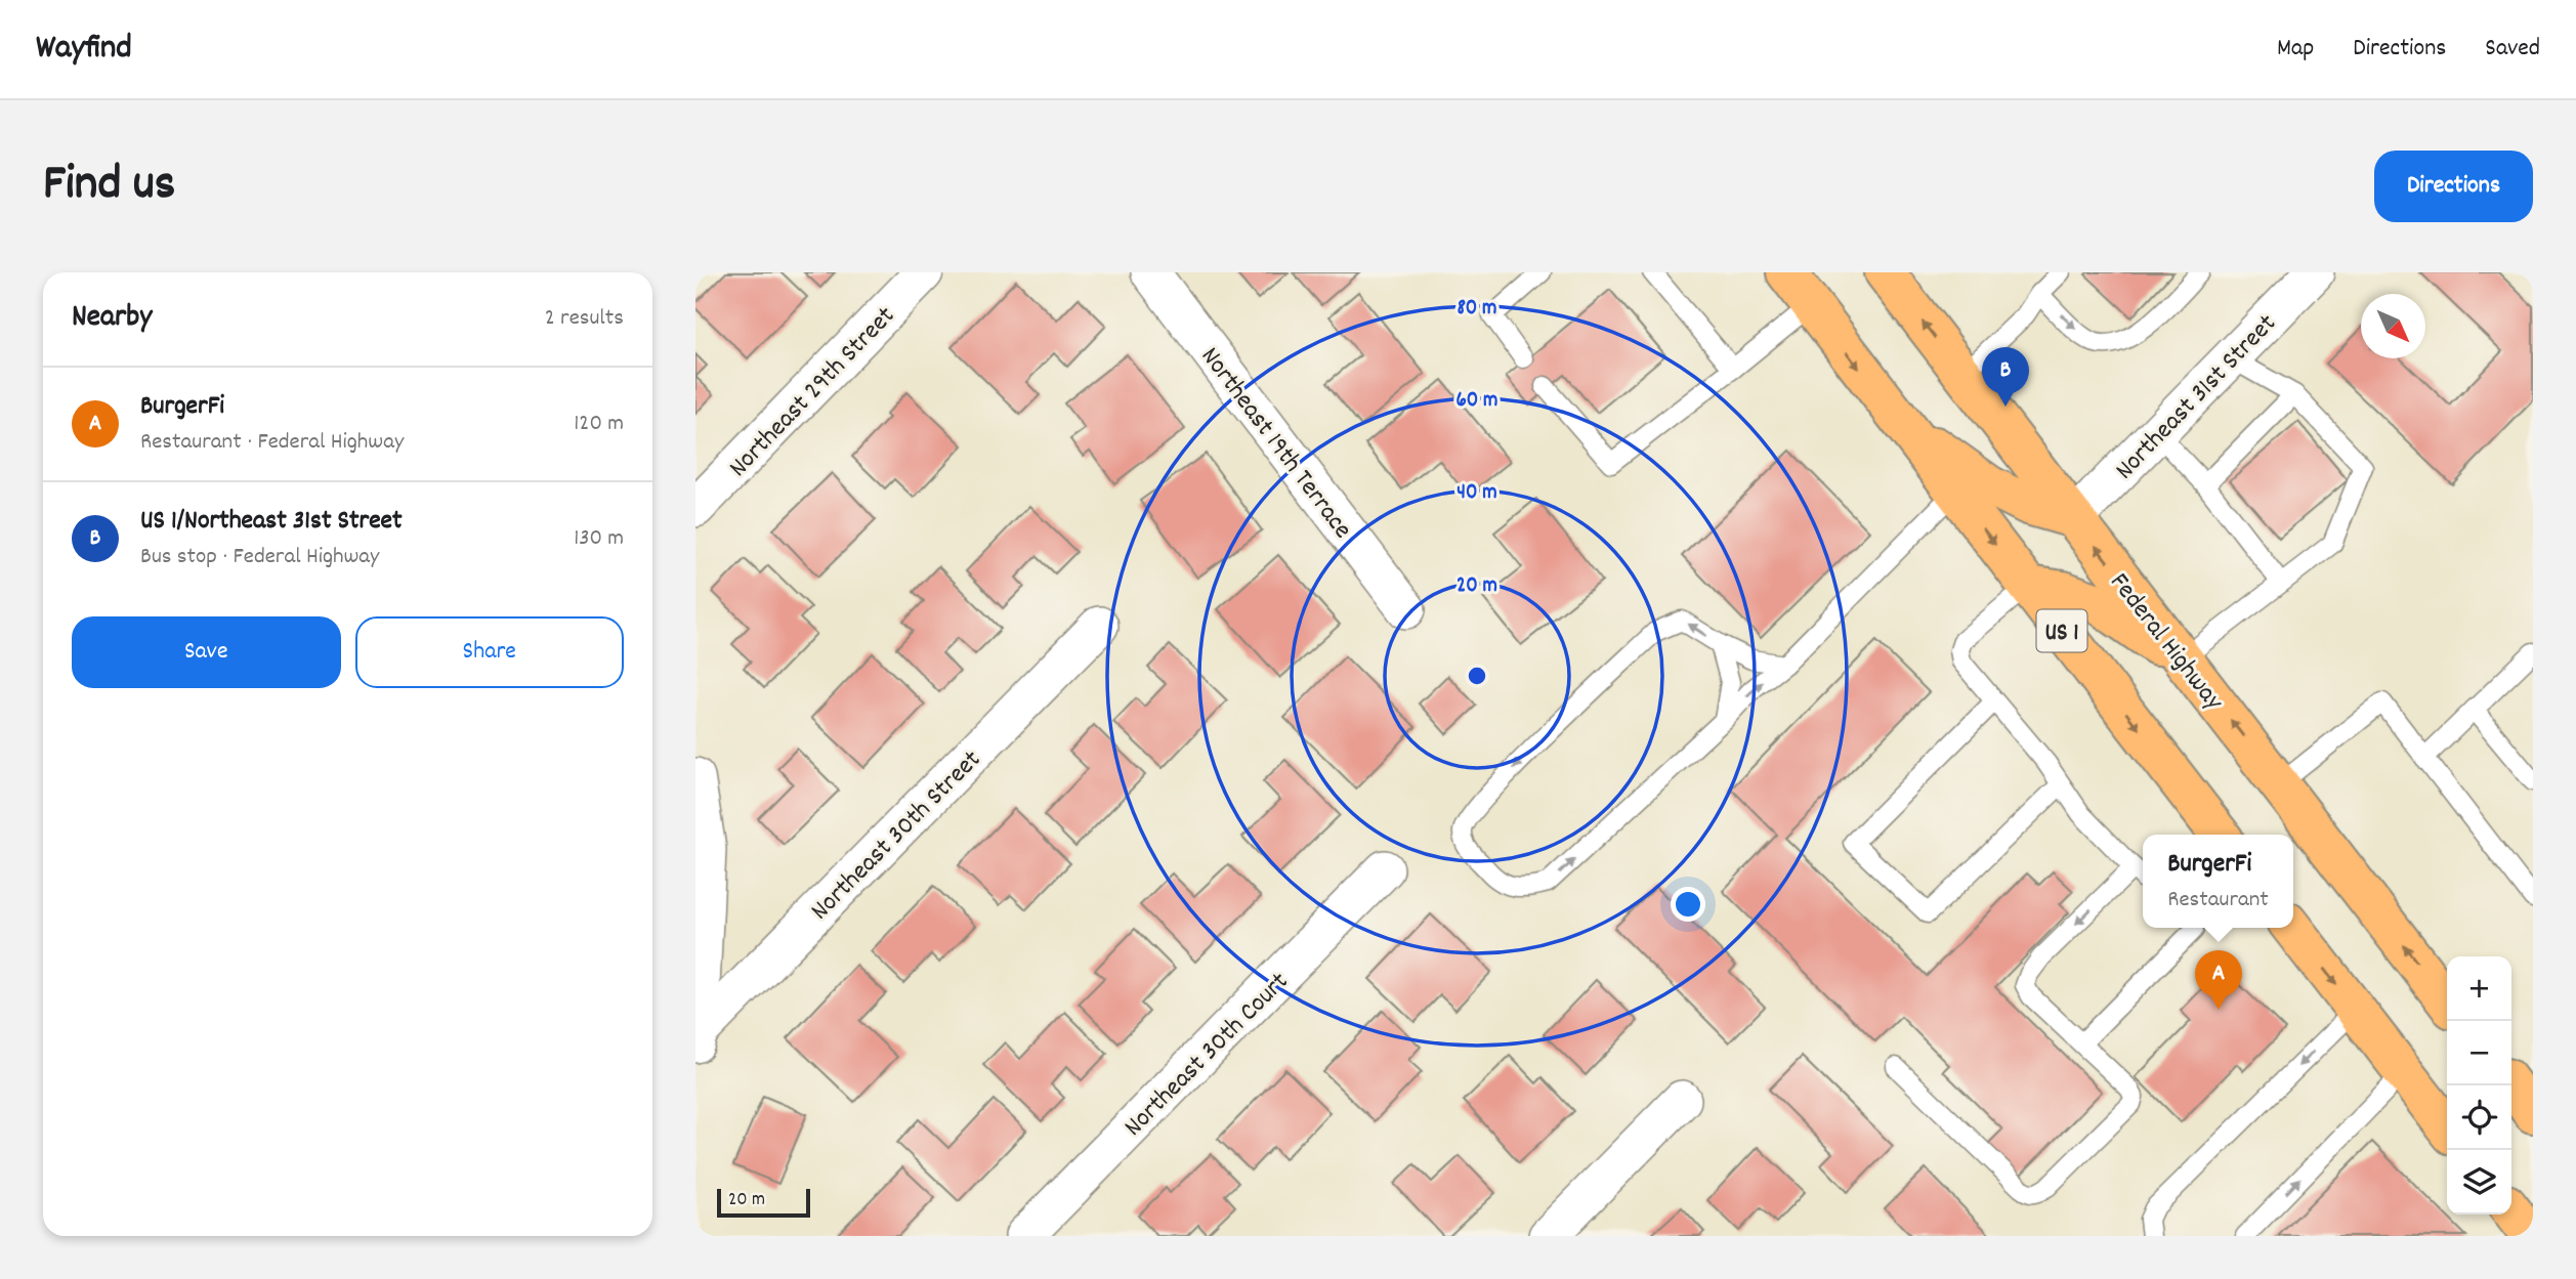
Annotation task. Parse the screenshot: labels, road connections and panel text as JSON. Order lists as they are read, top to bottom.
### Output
{
  "streets": {
    "main road": ["US 1", "Federal Highway"],
    "street": [
      "Northeast 29th Street",
      "Northeast 31st Street",
      "Northeast 19th Terrace",
      "Northeast 30th Street",
      "Northeast 30th Court"
    ]
  },
  "crossings": [
    ["Northeast 31st Street", "Federal Highway"]
  ],
  "scale_bar": "20 m",
  "north": "bottom right",
  "page": {
    "header": "Wayfind",
    "nav": ["Map", "Directions", "Saved"],
    "title": "Find us",
    "buttons": [
      "Directions",
      ["Save", "Share"]
    ],
    "heading": ["Nearby", "2 results"],
    "pins": ["B", "A"],
    "list": [
      {
        "mark": "A",
        "name": "BurgerFi",
        "note": "Restaurant · Federal Highway",
        "value": "120 m"
      },
      {
        "mark": "B",
        "name": "US 1/Northeast 31st Street",
        "note": "Bus stop · Federal Highway",
        "value": "130 m"
      }
    ],
    "popup": ["BurgerFi", "Restaurant"],
    "map_buttons": ["+", "−"],
    "scale": "20 m"
  },
  "rings": [
    "80 m",
    "60 m",
    "40 m",
    "20 m"
  ]
}
